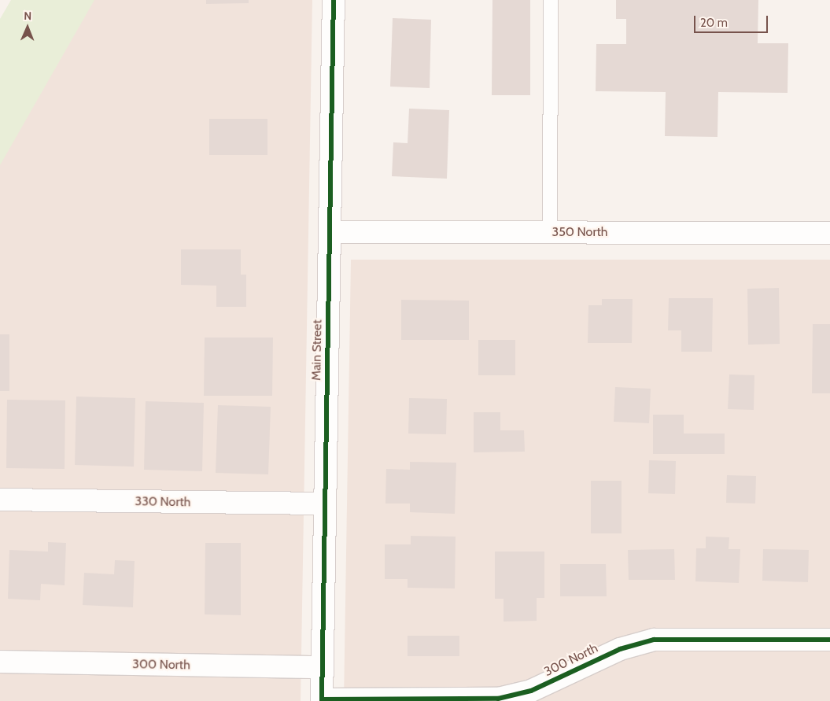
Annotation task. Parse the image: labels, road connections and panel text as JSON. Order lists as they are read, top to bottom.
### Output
{
  "streets": {
    "street": [
      "350 North",
      "Main Street",
      "330 North",
      "300 North"
    ]
  },
  "crossings": [
    ["350 North", "Main Street"],
    ["Main Street", "330 North"],
    ["Main Street", "300 North"]
  ],
  "scale_bar": "20 m",
  "north": "top"
}
